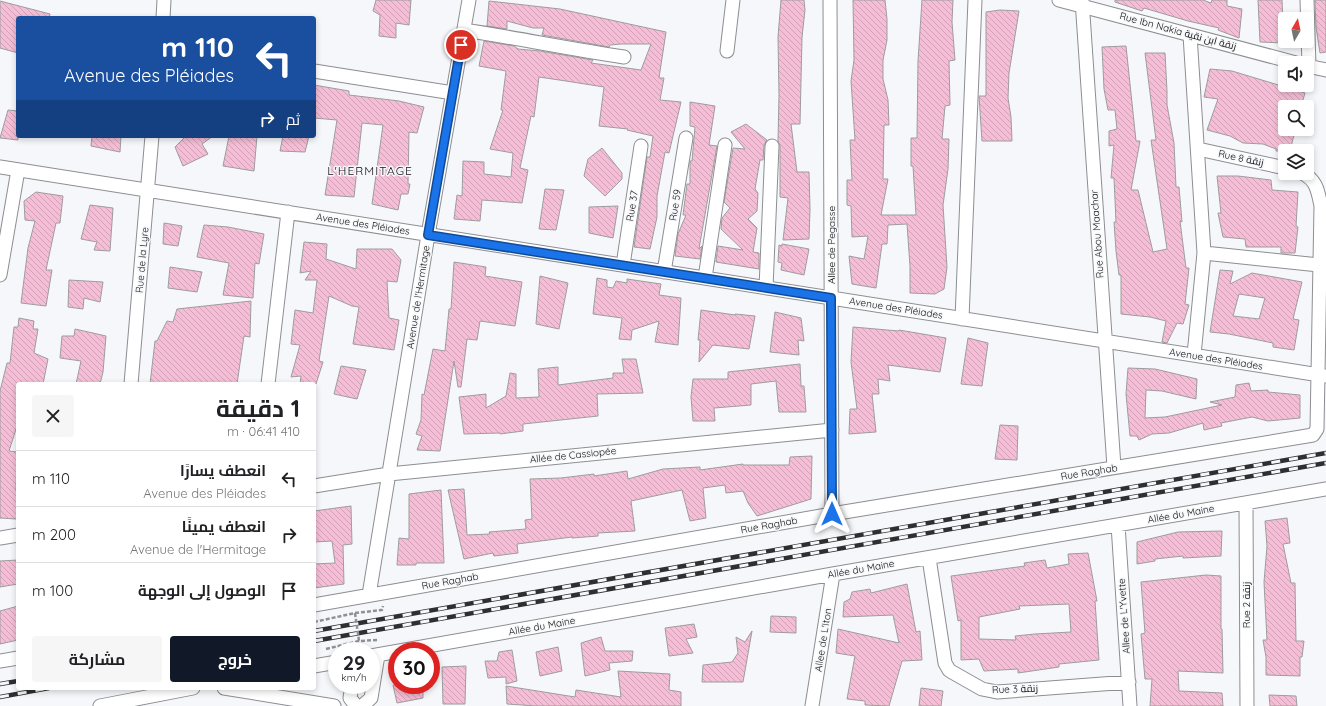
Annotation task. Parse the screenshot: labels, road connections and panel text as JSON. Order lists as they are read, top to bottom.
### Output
{
  "streets": {
    "street": [
      "Rue Ibn Nakia زنقة ابن نقية",
      "Rue 8 زنقة",
      "Rue 59",
      "Rue 37",
      "Avenue des Pléiades",
      "Rue Abou Maachar",
      "Allee de Pegasse",
      "Rue de la Lyre",
      "Avenue de l'Hermitage",
      "Allée de Cassiopée",
      "Rue Raghab",
      "Allée du Maine",
      "Rue 2 زنقة",
      "Allee de L'Yvette",
      "Allee de L'Iton",
      "Rue 3 زنقة"
    ]
  },
  "crossings": [
    ["Rue Ibn Nakia زنقة ابن نقية", "Rue Abou Maachar"],
    ["Rue 59", "Avenue des Pléiades"],
    ["Rue 37", "Avenue des Pléiades"],
    ["Avenue des Pléiades", "Rue Abou Maachar"],
    ["Avenue des Pléiades", "Allee de Pegasse"],
    ["Avenue des Pléiades", "Rue de la Lyre"],
    ["Avenue des Pléiades", "Avenue de l'Hermitage"],
    ["Avenue des Pléiades", "Rue Raghab"],
    ["Rue Abou Maachar", "Rue Raghab"],
    ["Allee de Pegasse", "Allée de Cassiopée"],
    ["Allee de Pegasse", "Rue Raghab"],
    ["Avenue de l'Hermitage", "Allée de Cassiopée"],
    ["Avenue de l'Hermitage", "Rue Raghab"],
    ["Allée du Maine", "Rue 2 زنقة"],
    ["Allée du Maine", "Allee de L'Yvette"],
    ["Allée du Maine", "Allee de L'Iton"],
    ["Allée du Maine", "Rue 3 زنقة"],
    ["Allee de L'Yvette", "Rue 3 زنقة"]
  ],
  "districts": ["L'HERMITAGE"],
  "north": "top",
  "page": {
    "turn": ["110 m", "Avenue des Pléiades"],
    "then": "ثم",
    "heading": ["1 دقيقة", "410 m · 06:41"],
    "list": [
      {
        "name": "انعطف يسارًا",
        "note": "Avenue des Pléiades",
        "value": "110 m"
      },
      {
        "name": "انعطف يمينًا",
        "note": "Avenue de l'Hermitage",
        "value": "200 m"
      },
      {
        "name": "الوصول إلى الوجهة",
        "value": "100 m"
      }
    ],
    "buttons": ["خروج", "مشاركة"],
    "speed": "29 km/h",
    "limit": "30"
  }
}
